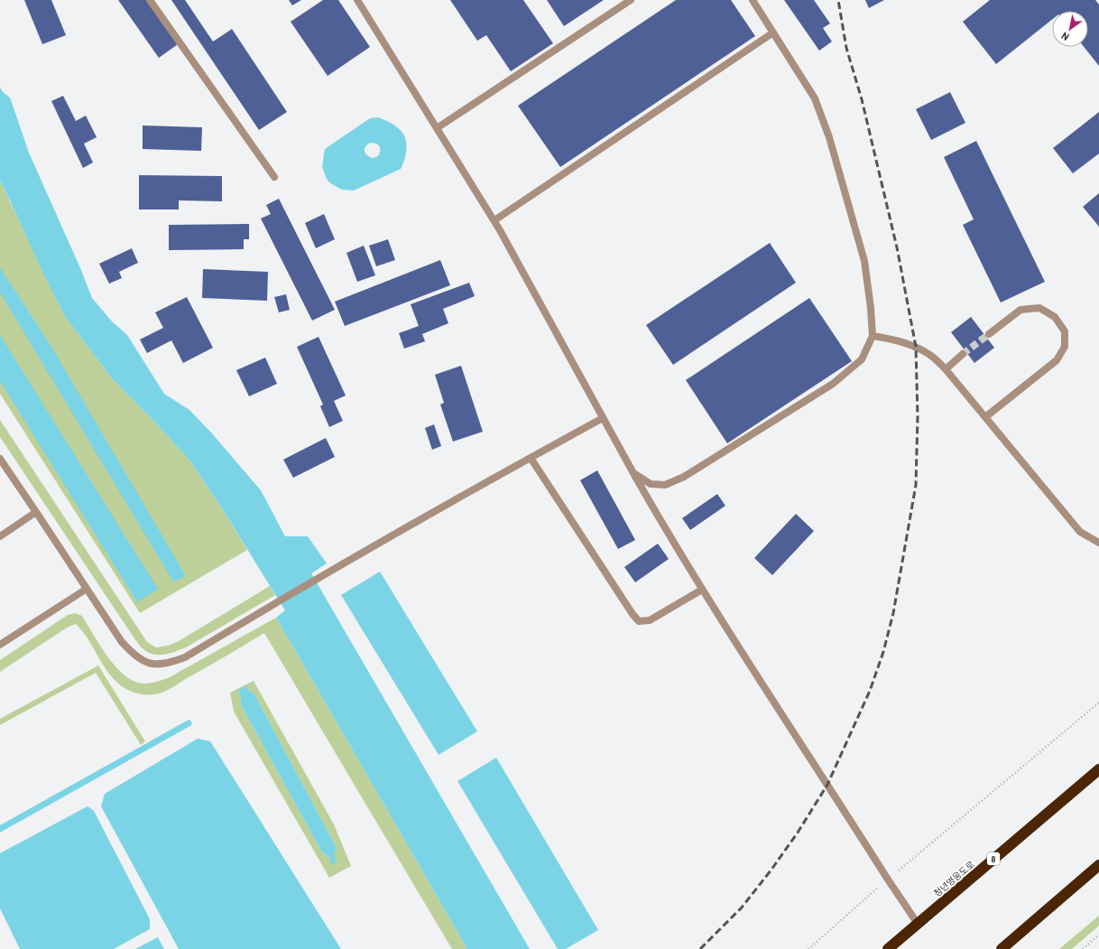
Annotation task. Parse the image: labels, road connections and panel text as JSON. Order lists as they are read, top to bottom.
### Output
{
  "streets": {
    "highway": ["8", "청년영웅도로"]
  },
  "north": "bottom left"
}
